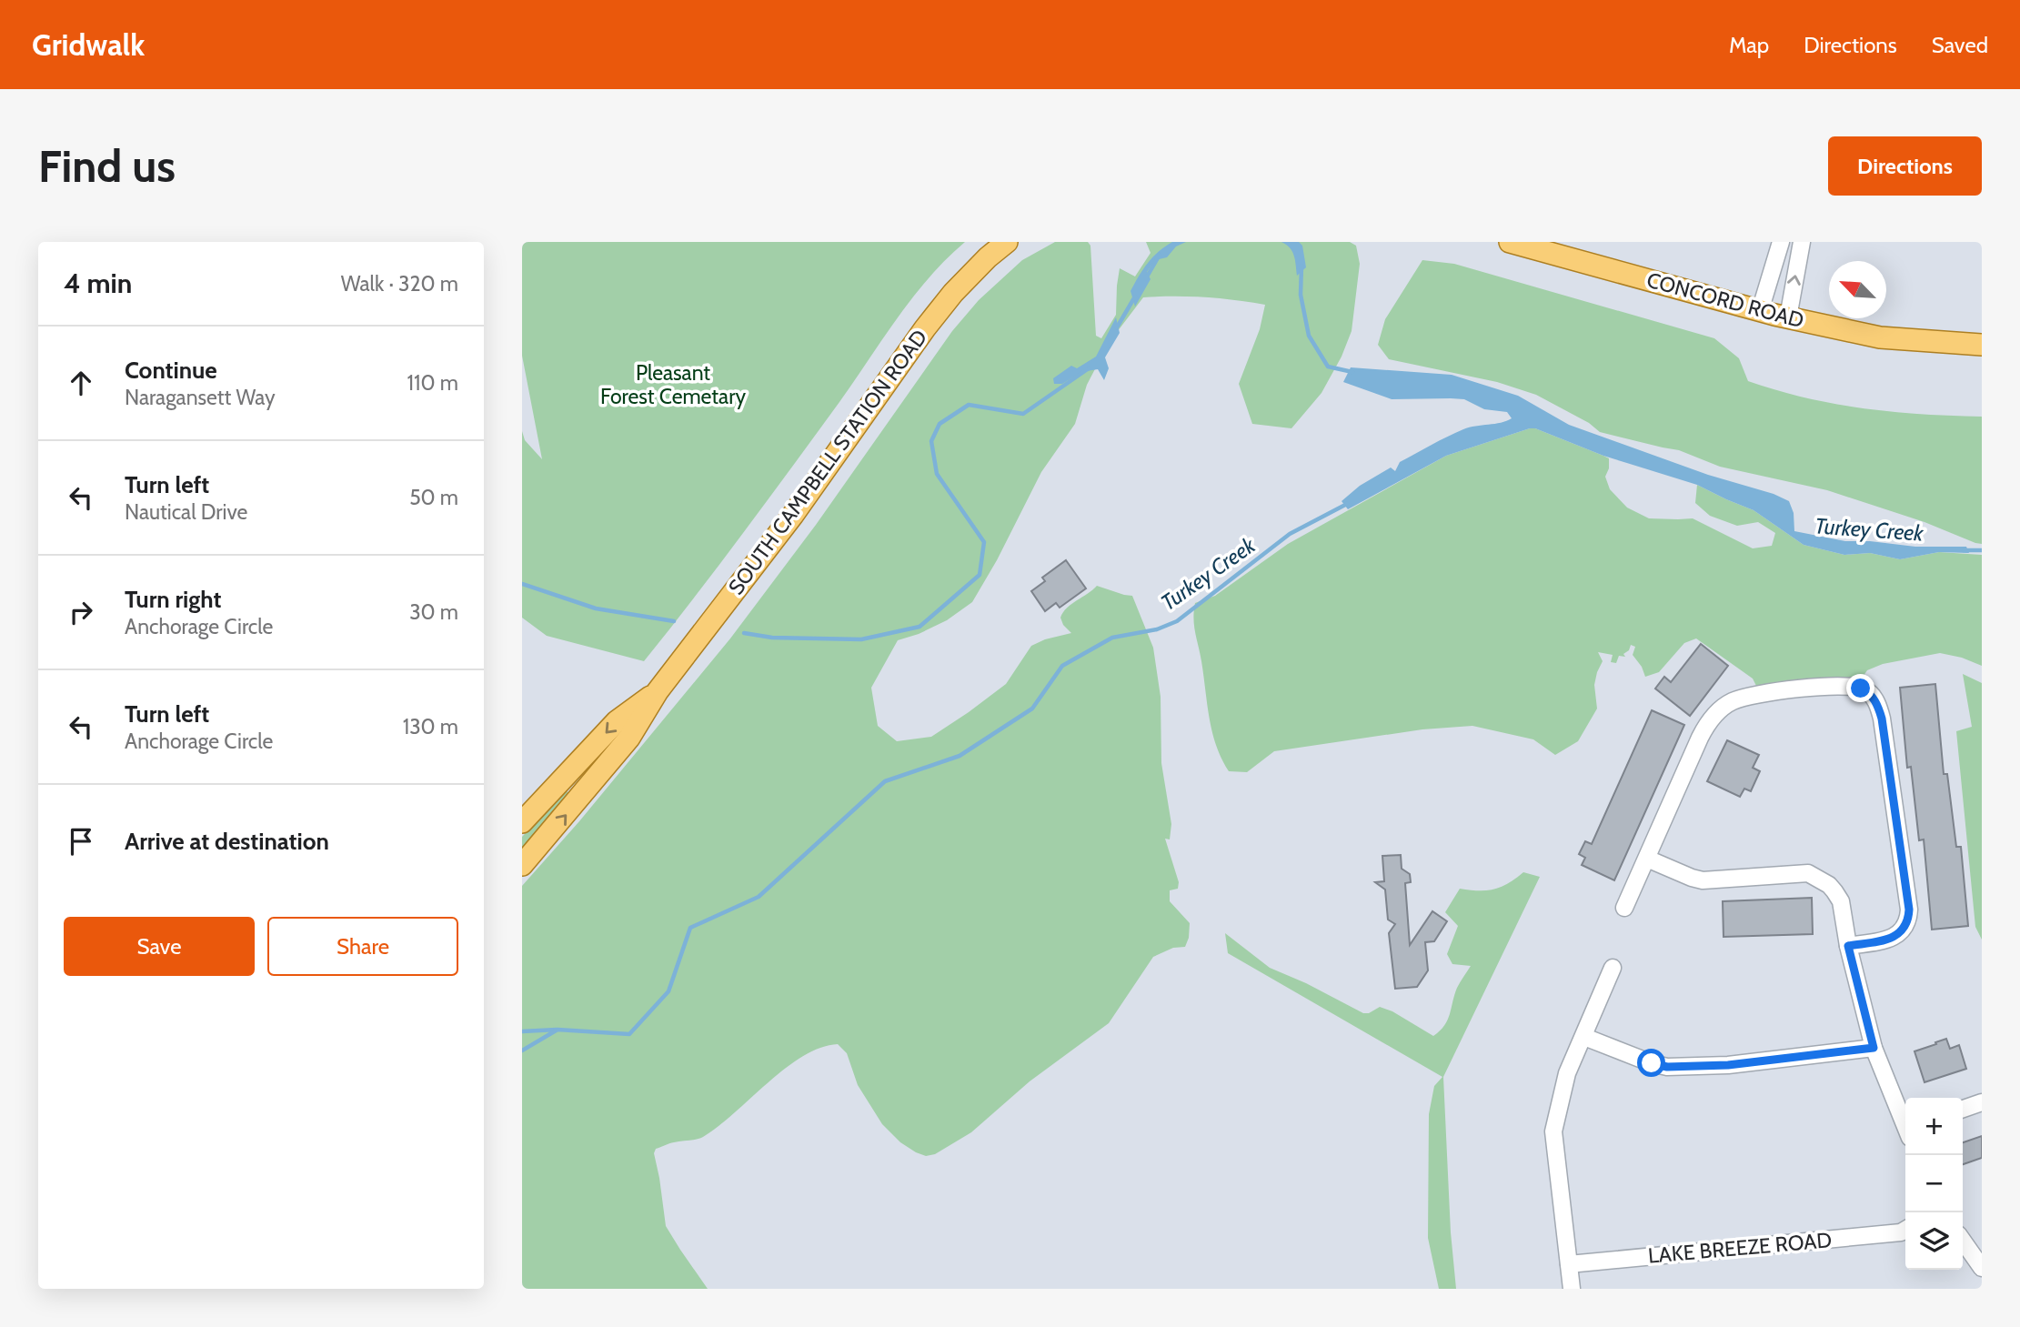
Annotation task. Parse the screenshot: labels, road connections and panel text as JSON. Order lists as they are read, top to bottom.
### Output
{
  "streets": {
    "main road": ["CONCORD ROAD", "SOUTH CAMPBELL STATION ROAD"],
    "street": ["LAKE BREEZE ROAD"]
  },
  "water": ["Turkey Creek"],
  "parks": ["Pleasant Forest Cemetary"],
  "north": "top left",
  "page": {
    "header": "Gridwalk",
    "nav": ["Map", "Directions", "Saved"],
    "buttons": [
      "Directions",
      ["Save", "Share"]
    ],
    "title": "Find us",
    "heading": ["4 min", "Walk · 320 m"],
    "list": [
      ["Continue", "Naragansett Way", "110 m"],
      ["Turn left", "Nautical Drive", "50 m"],
      ["Turn right", "Anchorage Circle", "30 m"],
      ["Turn left", "Anchorage Circle", "130 m"],
      "Arrive at destination"
    ],
    "map_buttons": ["+", "−"]
  }
}
